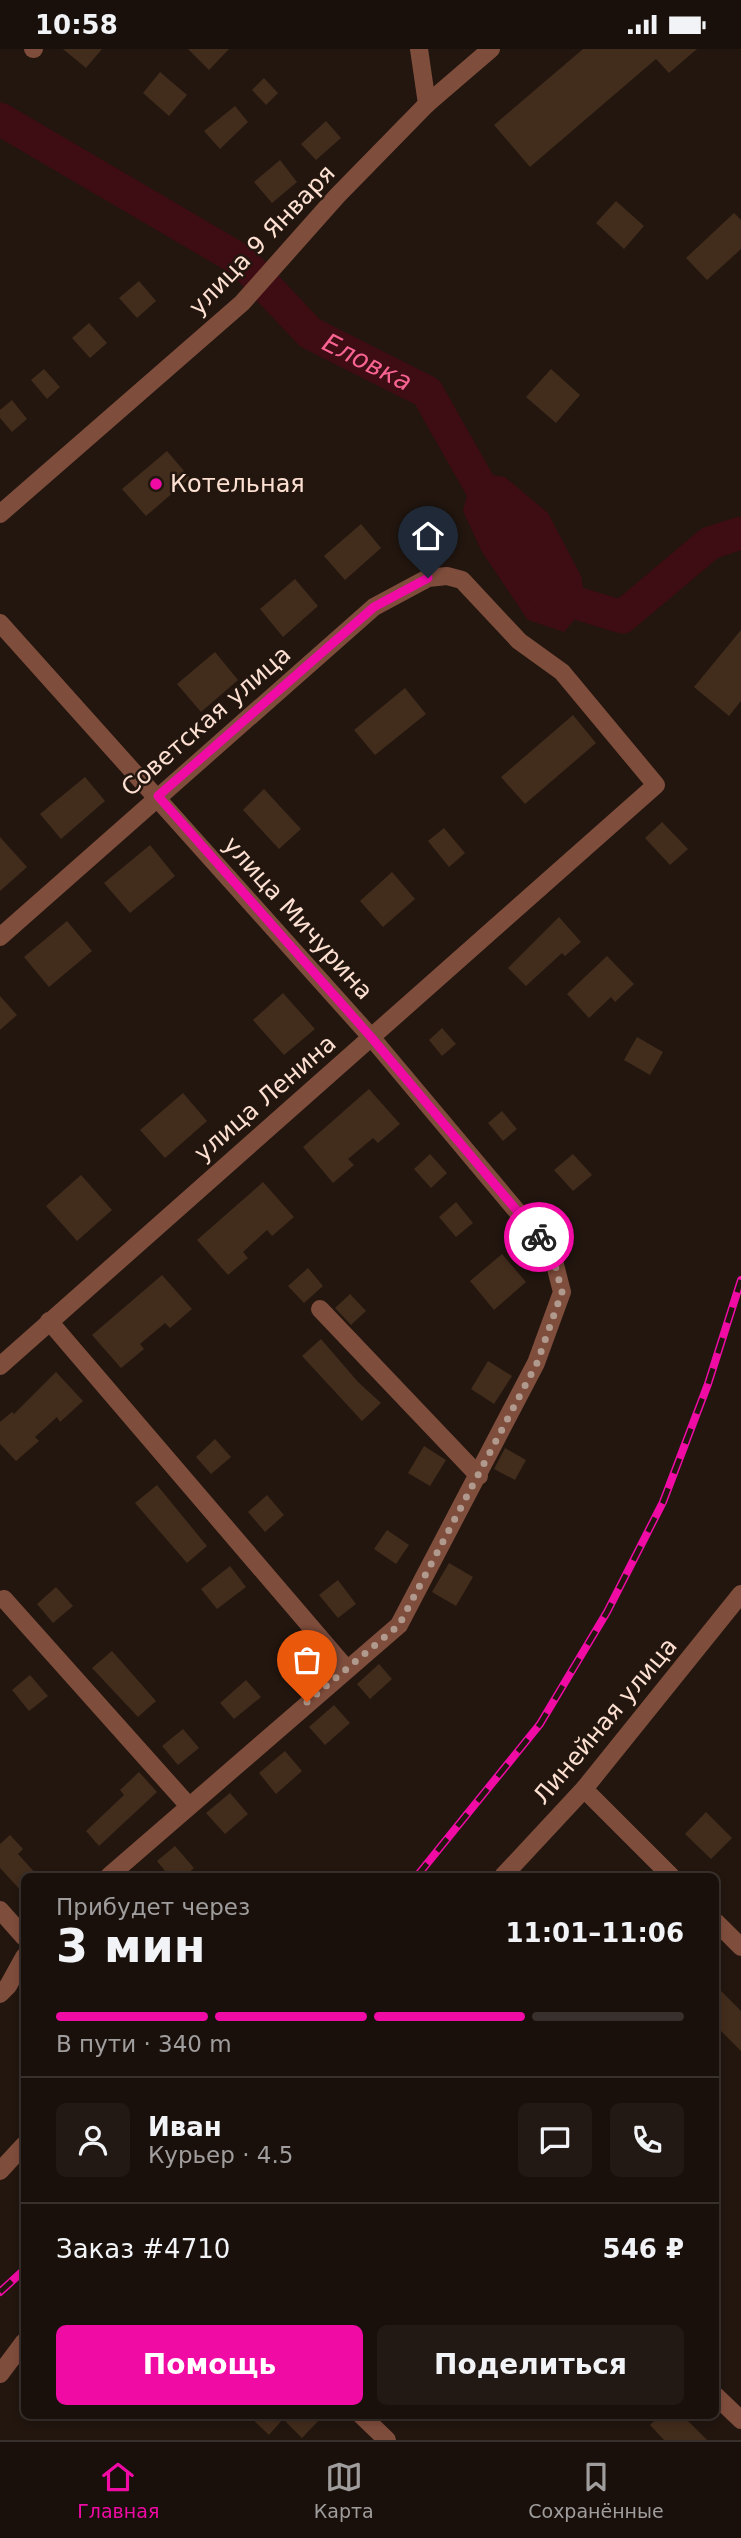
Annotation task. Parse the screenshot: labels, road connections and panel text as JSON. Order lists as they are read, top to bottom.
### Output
{
  "streets": {
    "street": [
      "улица 9 Января",
      "Советская улица",
      "улица Мичурина",
      "улица Ленина",
      "Линейная улица"
    ]
  },
  "crossings": [
    ["Советская улица", "улица Мичурина"],
    ["Советская улица", "улица Ленина"],
    ["улица Мичурина", "улица Ленина"]
  ],
  "water": ["Еловка"],
  "places": ["Котельная"],
  "page": {
    "status": "10:58",
    "heading": ["3 мин", "Прибудет через", "11:01–11:06"],
    "panel": [
      "Иван",
      "Курьер · 4.5",
      "Заказ #4710",
      "546 ₽"
    ],
    "bar": "В пути · 340 m",
    "buttons": ["Помощь", "Поделиться"],
    "tabs": ["Главная", "Карта", "Сохранённые"]
  }
}
